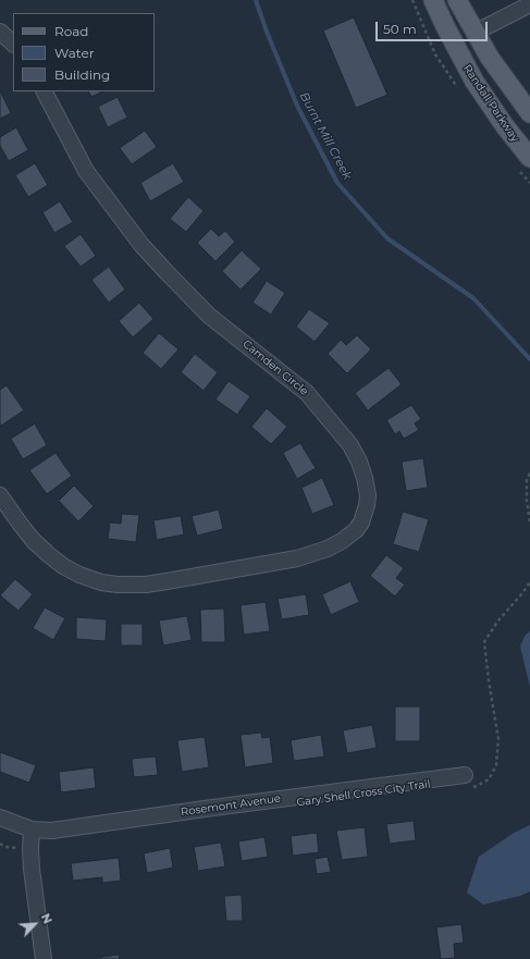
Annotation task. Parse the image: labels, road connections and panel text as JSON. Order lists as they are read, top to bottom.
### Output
{
  "streets": {
    "main road": ["Randall Parkway"],
    "street": ["Camden Circle", "Rosemont Avenue"]
  },
  "water": ["Burnt Mill Creek"],
  "legend": ["Road", "Water", "Building"],
  "scale_bar": "50 m",
  "north": "top right"
}
